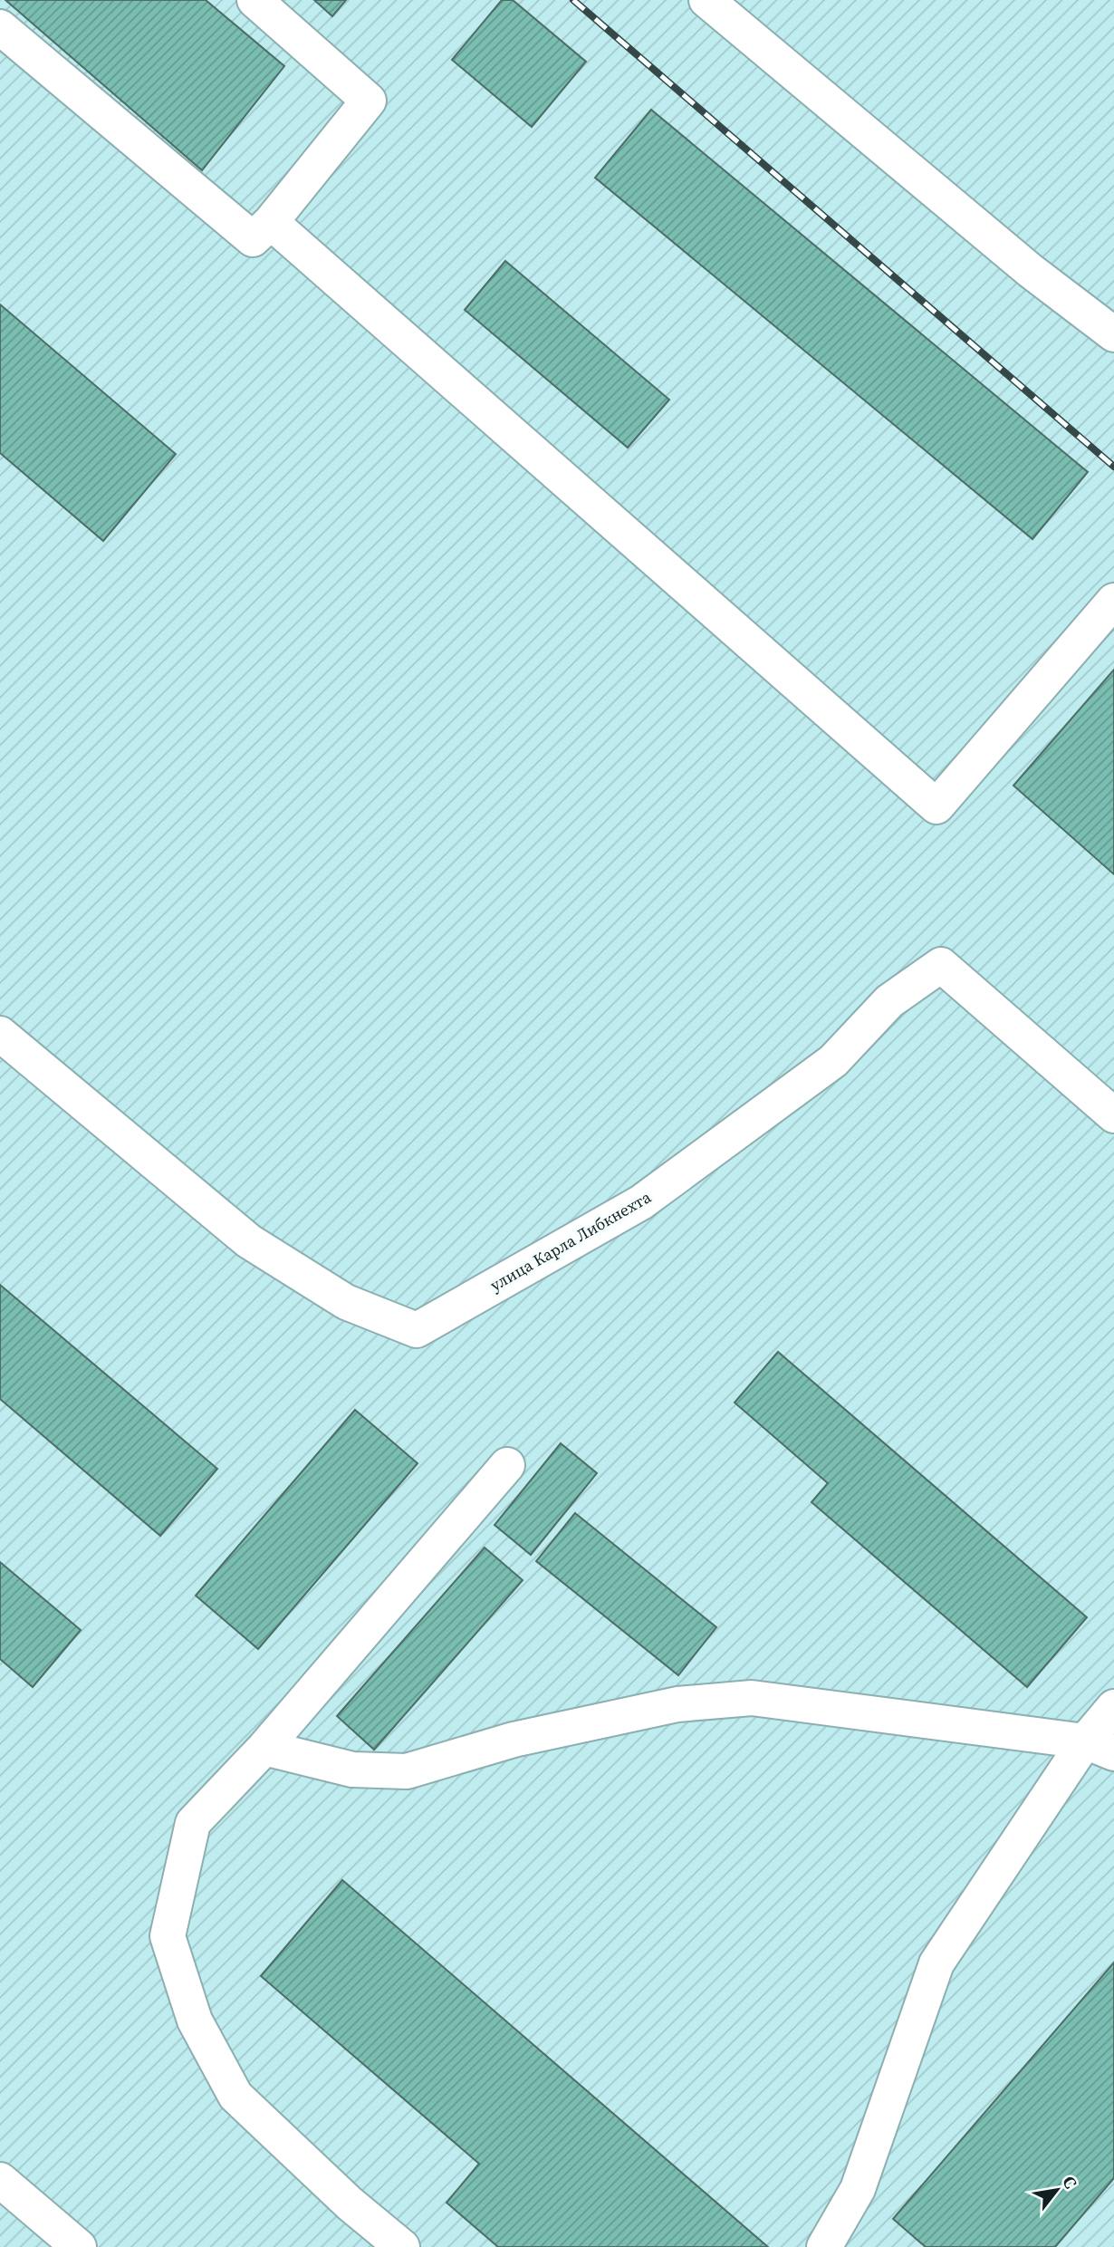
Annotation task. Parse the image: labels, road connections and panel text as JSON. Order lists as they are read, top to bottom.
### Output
{
  "streets": {
    "lane": ["улица Карла Либкнехта"]
  },
  "north": "top right"
}
